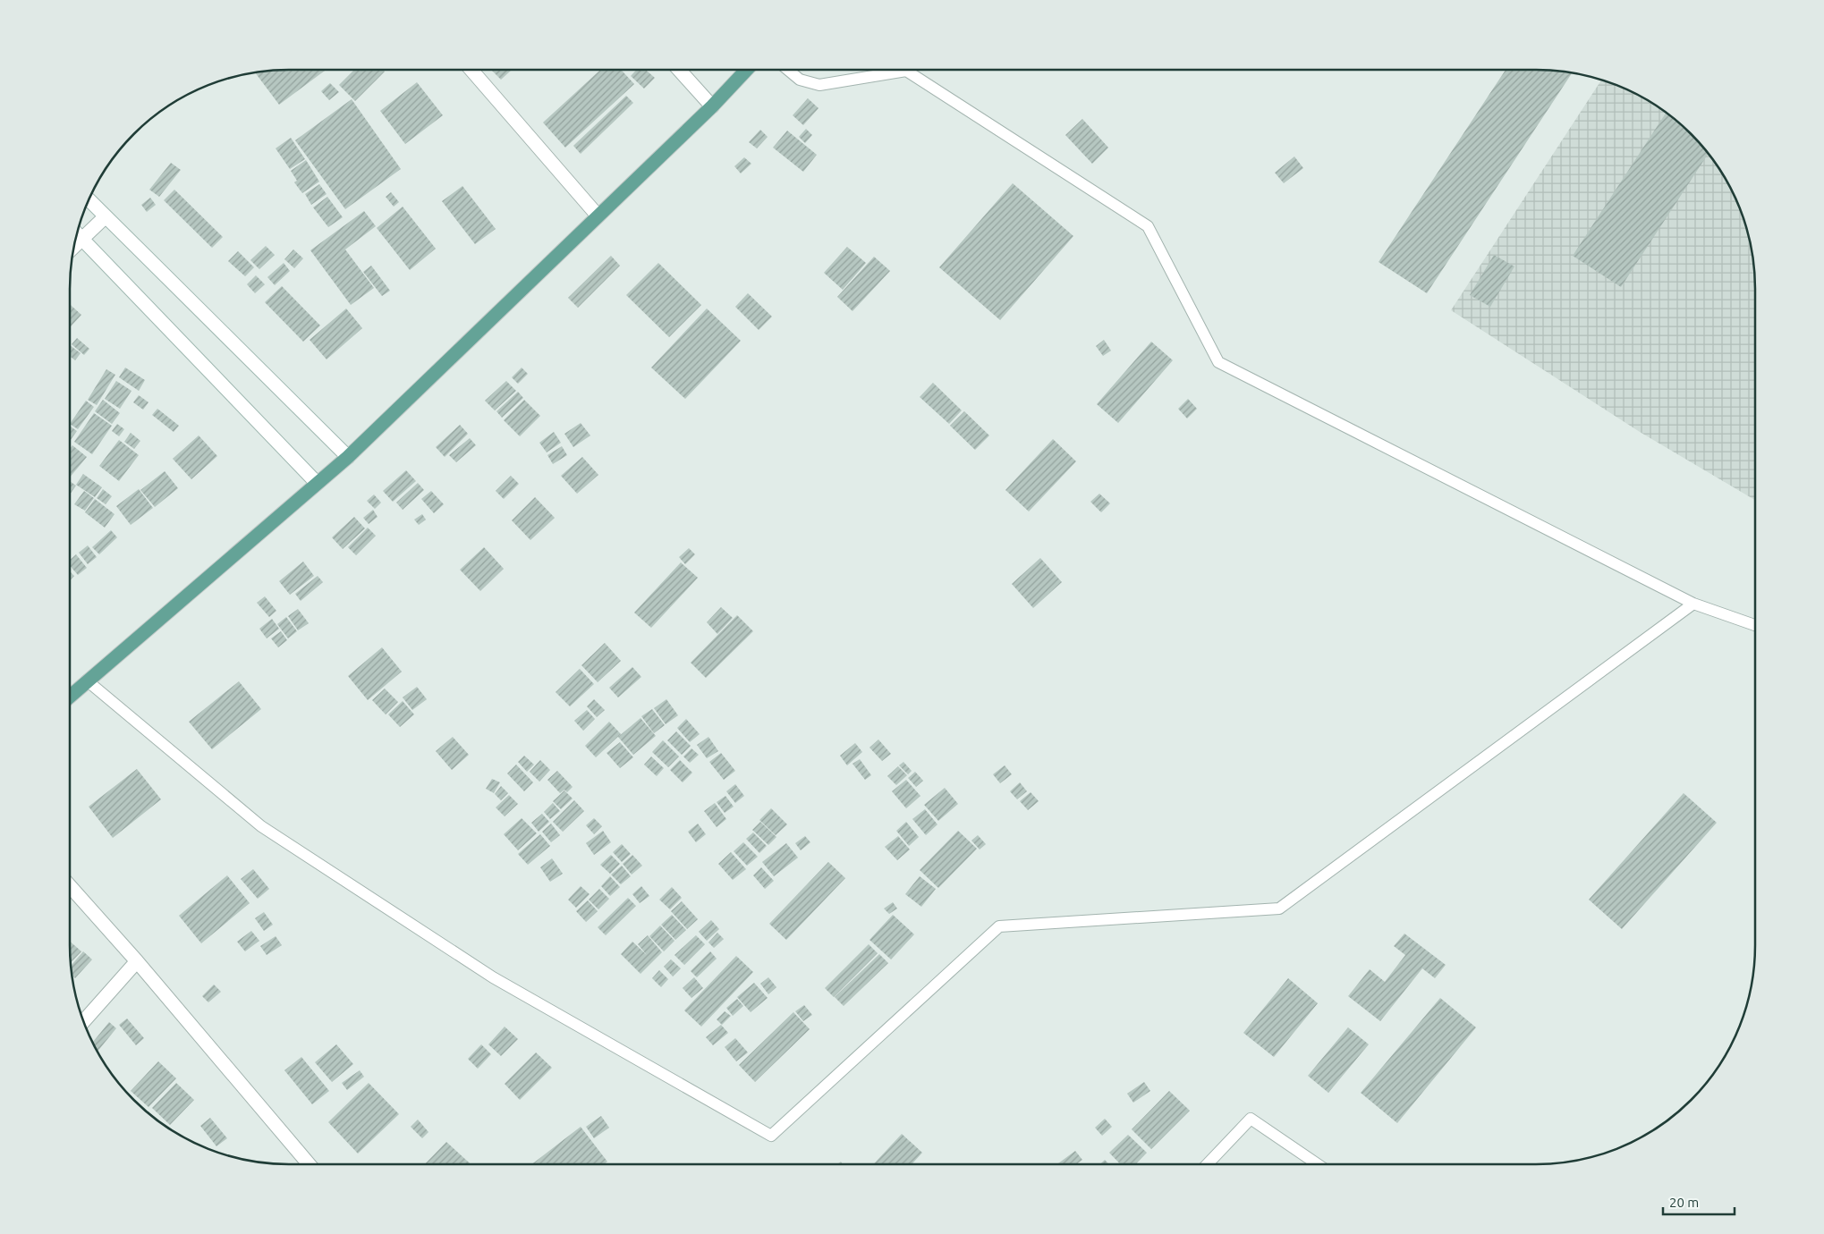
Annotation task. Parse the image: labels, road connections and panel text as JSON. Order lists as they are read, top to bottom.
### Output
{
  "scale_bar": "20 m"
}
